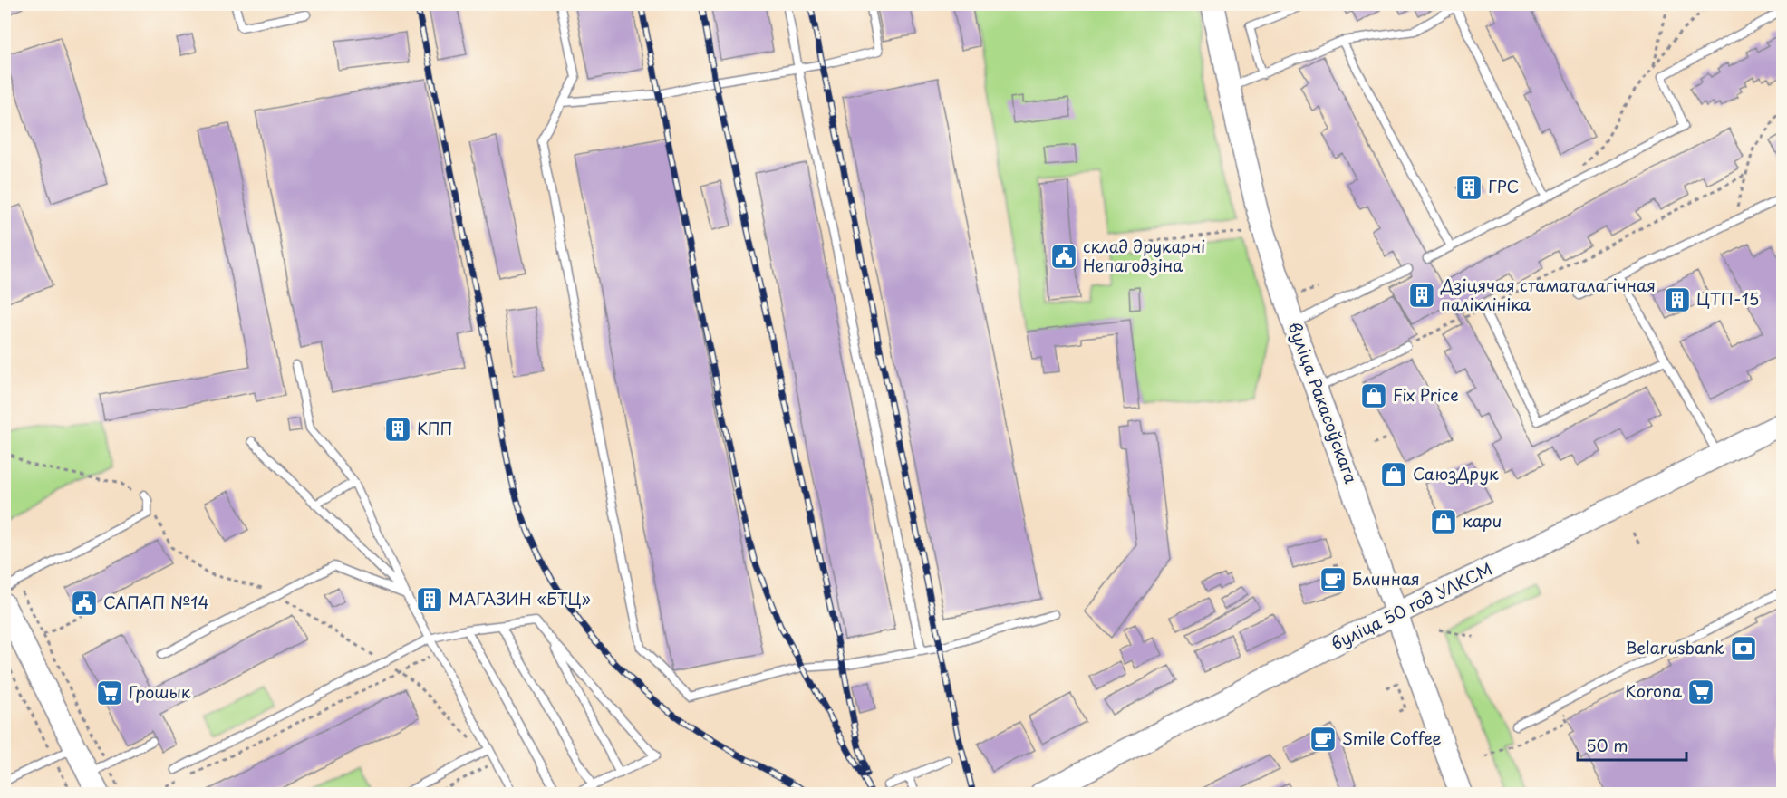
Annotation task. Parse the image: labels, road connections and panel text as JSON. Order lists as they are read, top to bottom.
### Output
{
  "streets": {
    "main road": ["вуліца Ракасоўскага", "вуліца 50 год УЛКСМ"]
  },
  "crossings": [
    ["вуліца Ракасоўскага", "вуліца 50 год УЛКСМ"]
  ],
  "places": {
    "building": [
      "ГРС",
      "Дзіцячая стаматалагічная паліклініка",
      "ЦТП-15",
      "КПП",
      "МАГАЗИН «БТЦ»"
    ],
    "public building": ["склад друкарні Непагодзіна", "САПАП №14"],
    "shop": ["Fix Price", "СаюзДрук", "кари"],
    "cafe": ["Блинная", "Smile Coffee"],
    "bank": ["Belarusbank"],
    "supermarket": ["Korona", "Грошык"]
  },
  "scale_bar": "50 m"
}
